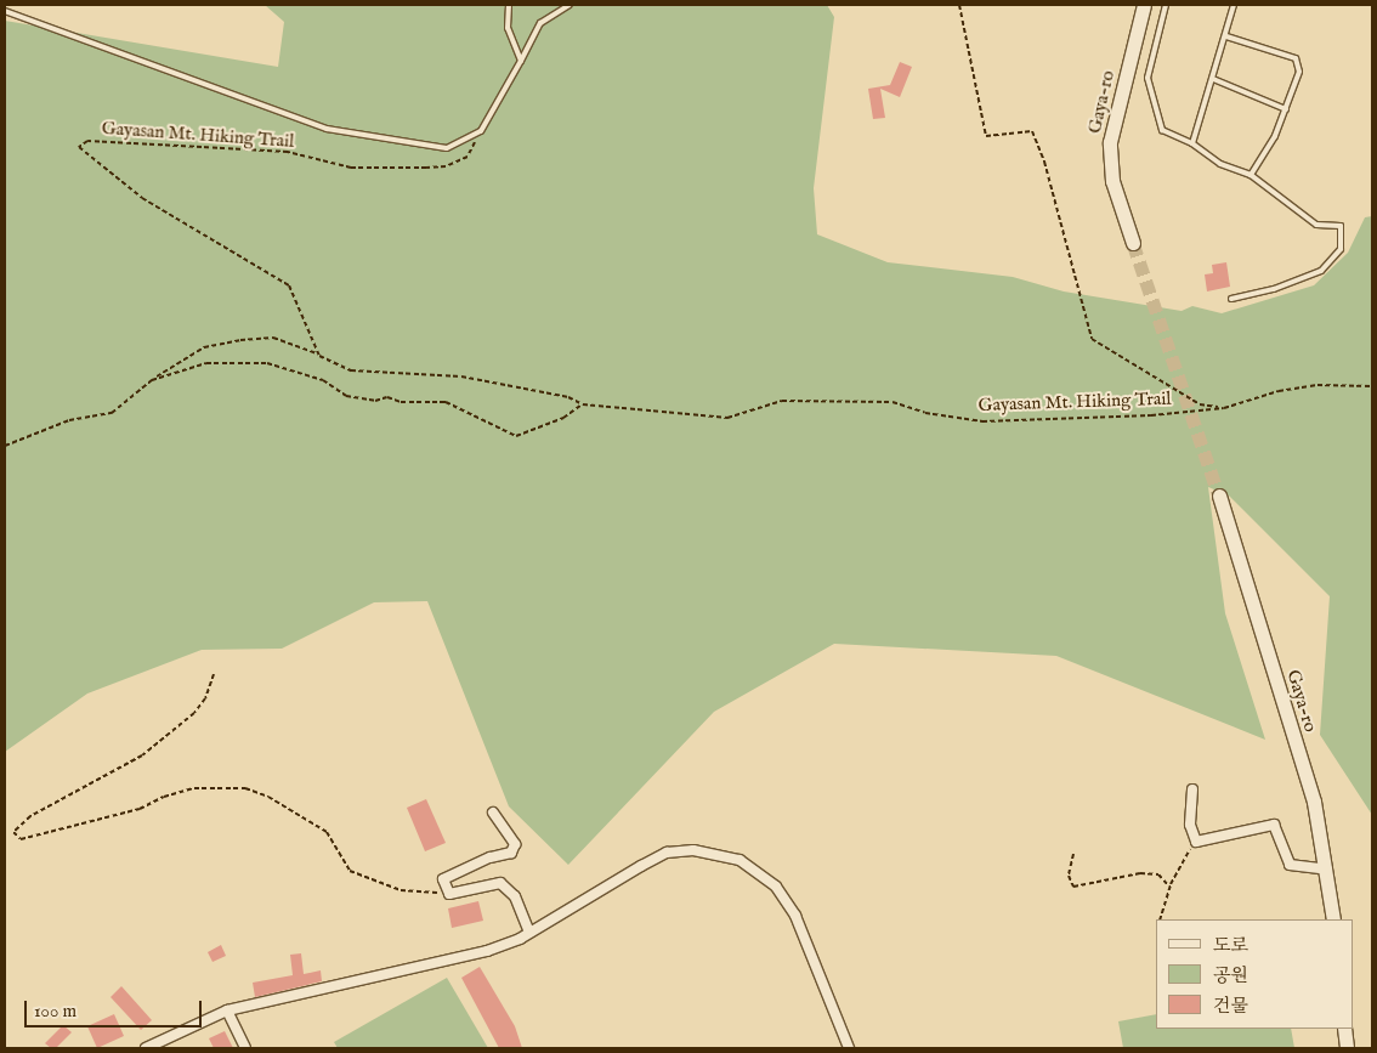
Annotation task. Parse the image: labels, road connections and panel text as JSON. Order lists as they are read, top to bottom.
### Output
{
  "streets": {
    "street": ["Gaya-ro"],
    "path": ["Gayasan Mt. Hiking Trail"]
  },
  "legend": ["도로", "공원", "건물"],
  "scale_bar": "100 m"
}
